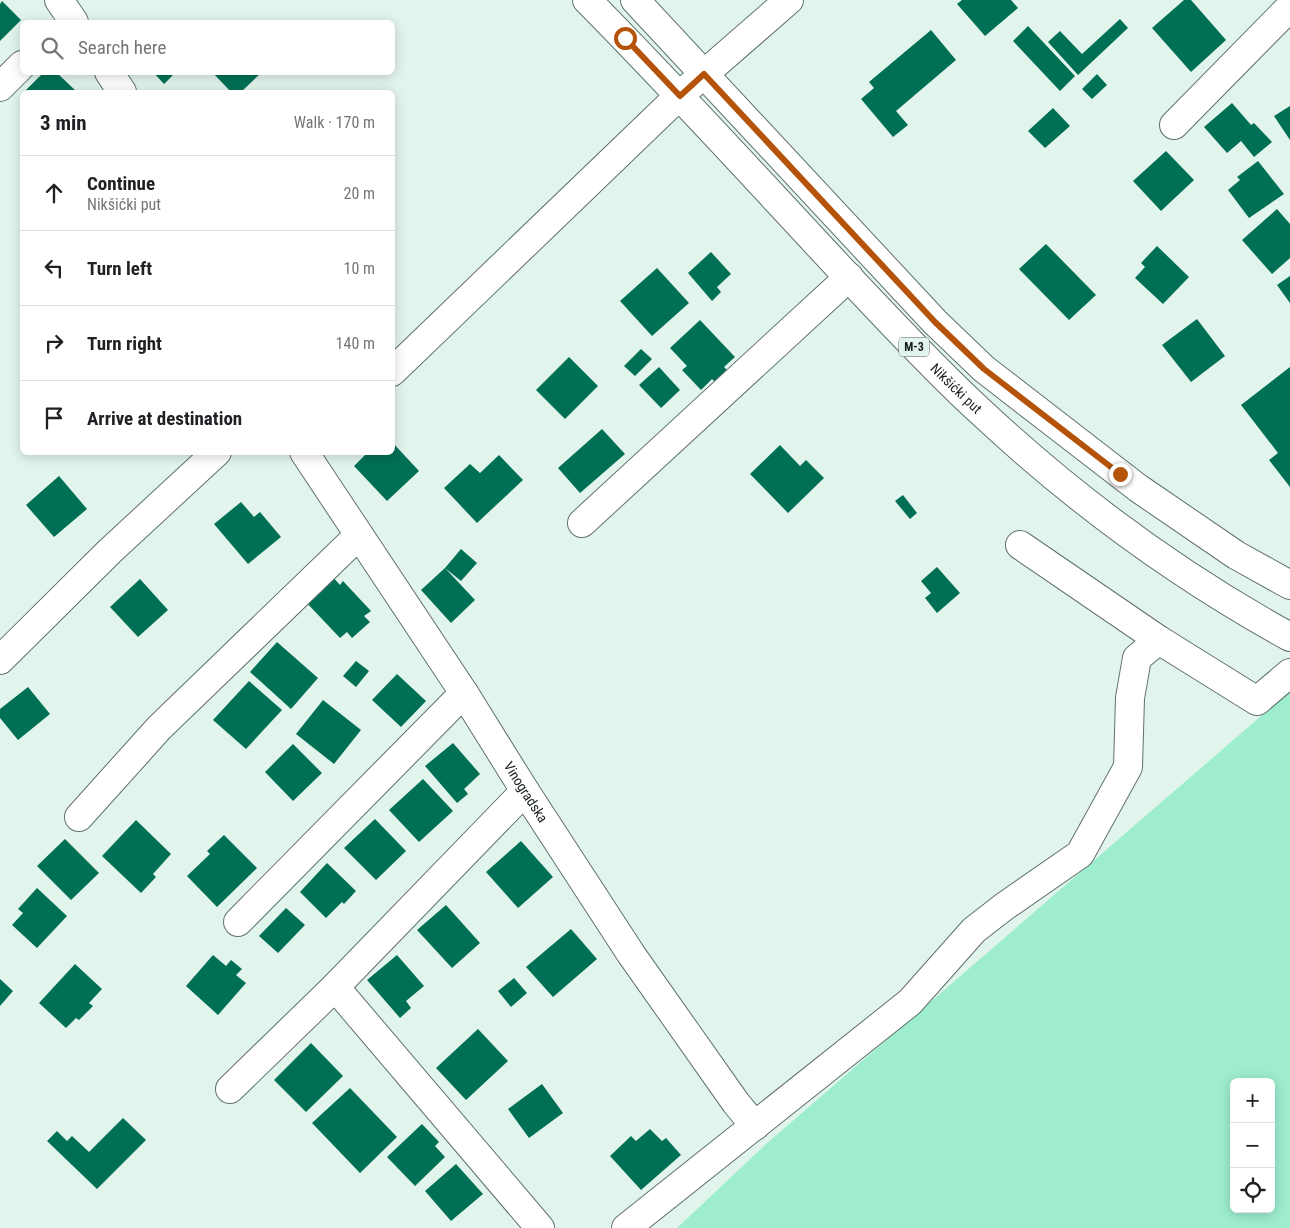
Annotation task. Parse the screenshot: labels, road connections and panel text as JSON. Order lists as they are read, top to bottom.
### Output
{
  "streets": {
    "street": ["M-3", "Nikšićki put", "Vinogradska"]
  },
  "page": {
    "search": "Search here",
    "heading": ["3 min", "Walk · 170 m"],
    "list": [
      ["Continue", "Nikšićki put", "20 m"],
      ["Turn left", "10 m"],
      ["Turn right", "140 m"],
      "Arrive at destination"
    ],
    "map_buttons": ["+", "−"]
  }
}
